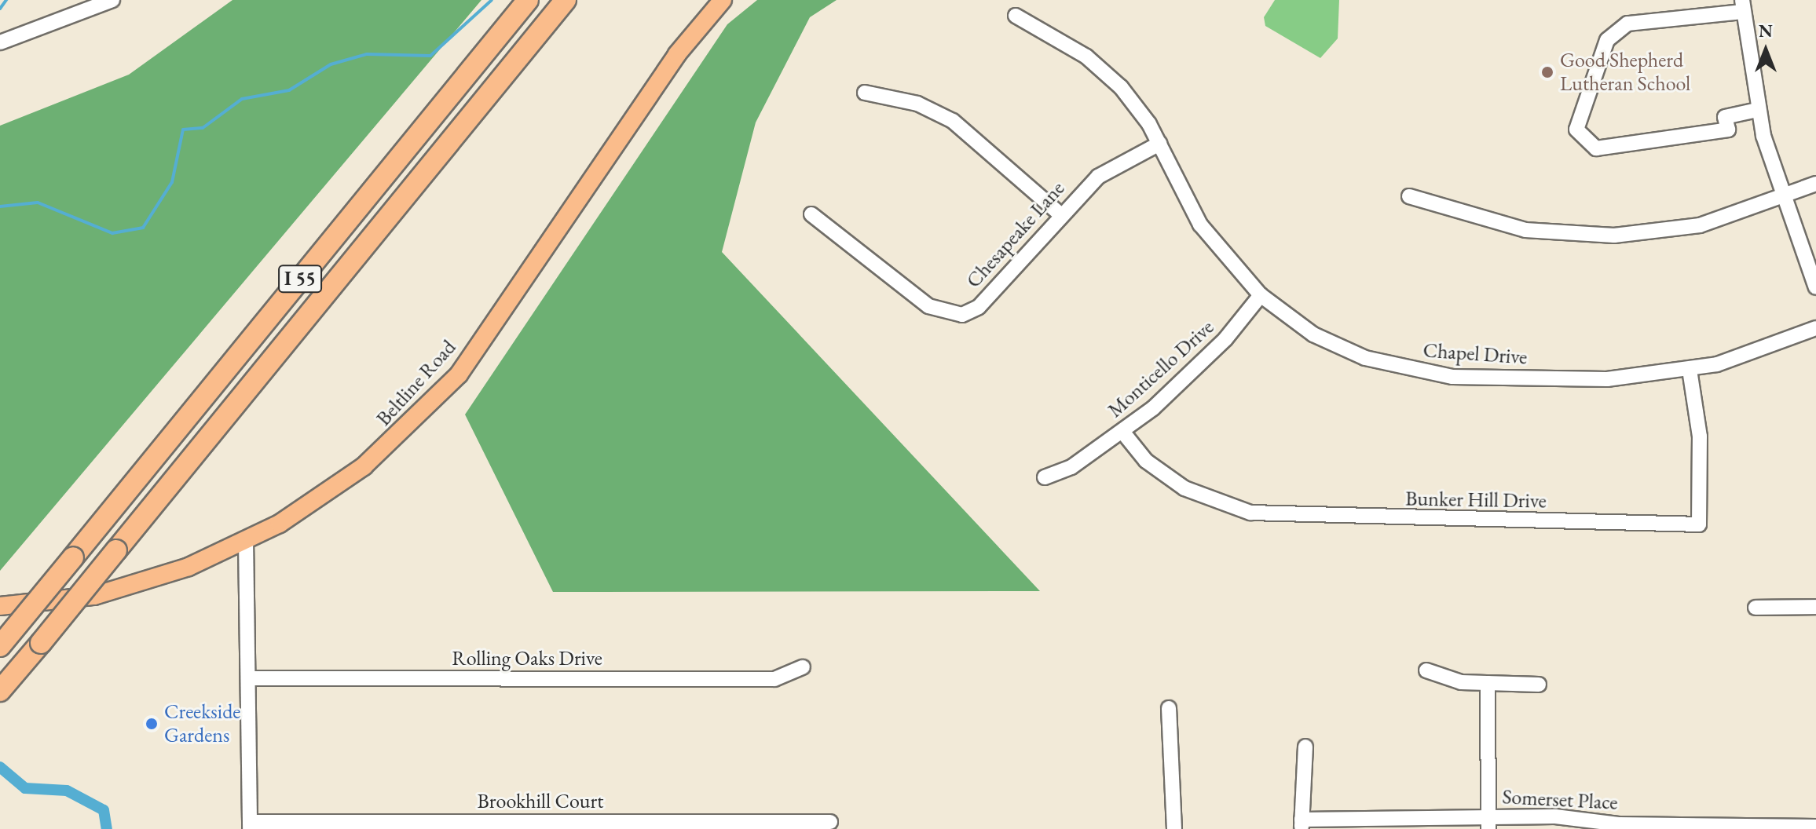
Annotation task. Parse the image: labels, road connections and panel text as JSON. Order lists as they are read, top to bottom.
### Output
{
  "streets": {
    "highway": ["I 55"],
    "main road": ["Beltline Road"],
    "street": [
      "Chesapeake Lane",
      "Chapel Drive",
      "Monticello Drive",
      "Bunker Hill Drive",
      "Rolling Oaks Drive",
      "Somerset Place",
      "Brookhill Court"
    ]
  },
  "crossings": [
    ["Chesapeake Lane", "Chapel Drive"],
    ["Chapel Drive", "Monticello Drive"],
    ["Chapel Drive", "Bunker Hill Drive"],
    ["Monticello Drive", "Bunker Hill Drive"]
  ],
  "places": ["Good Shepherd Lutheran School", "Creekside Gardens"],
  "north": "top"
}
